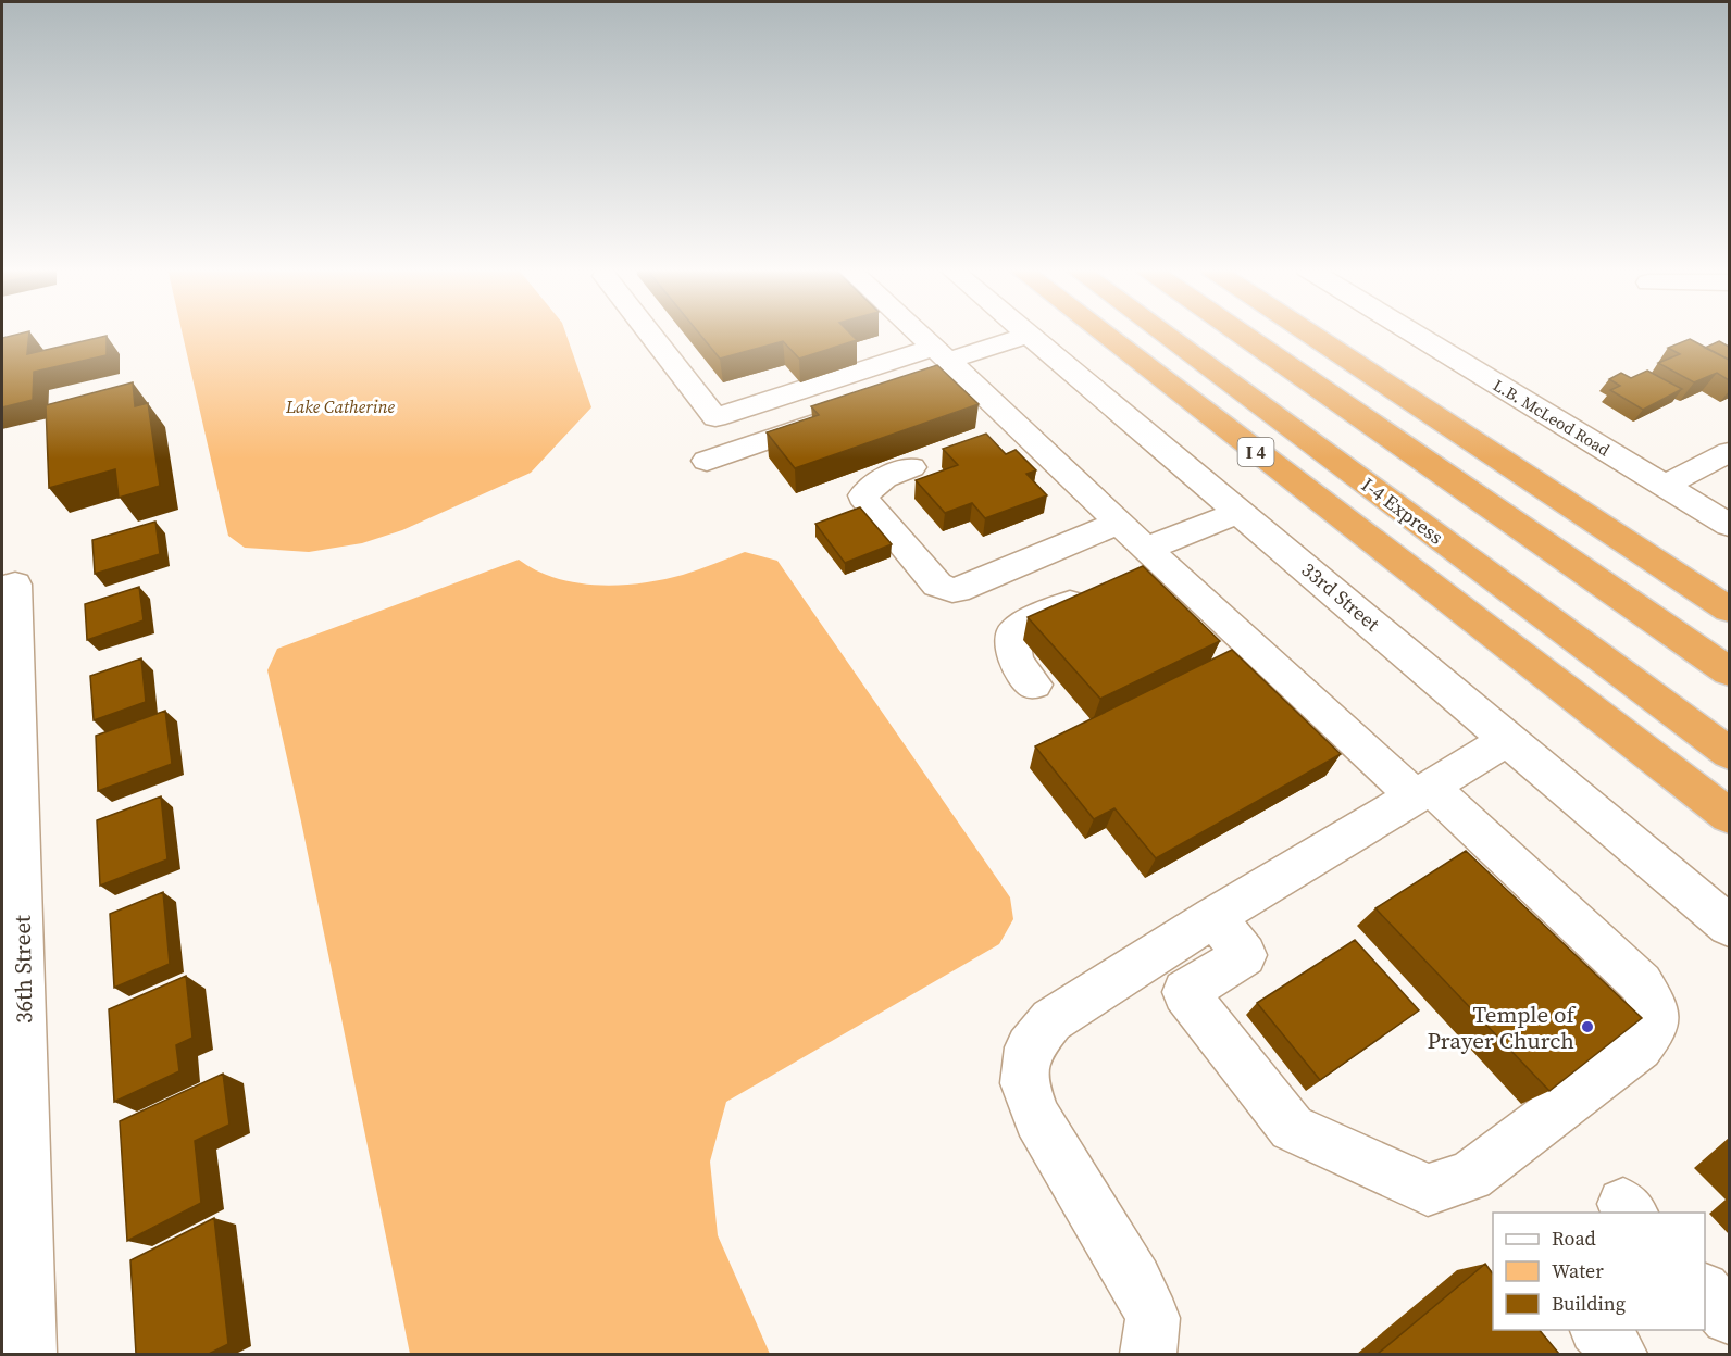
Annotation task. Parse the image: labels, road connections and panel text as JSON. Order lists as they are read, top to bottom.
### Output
{
  "streets": {
    "highway": ["I 4", "I-4 Express"],
    "street": ["L.B. McLeod Road", "33rd Street", "36th Street"]
  },
  "water": ["Lake Catherine"],
  "places": ["Temple of Prayer Church"],
  "legend": ["Road", "Water", "Building"]
}
